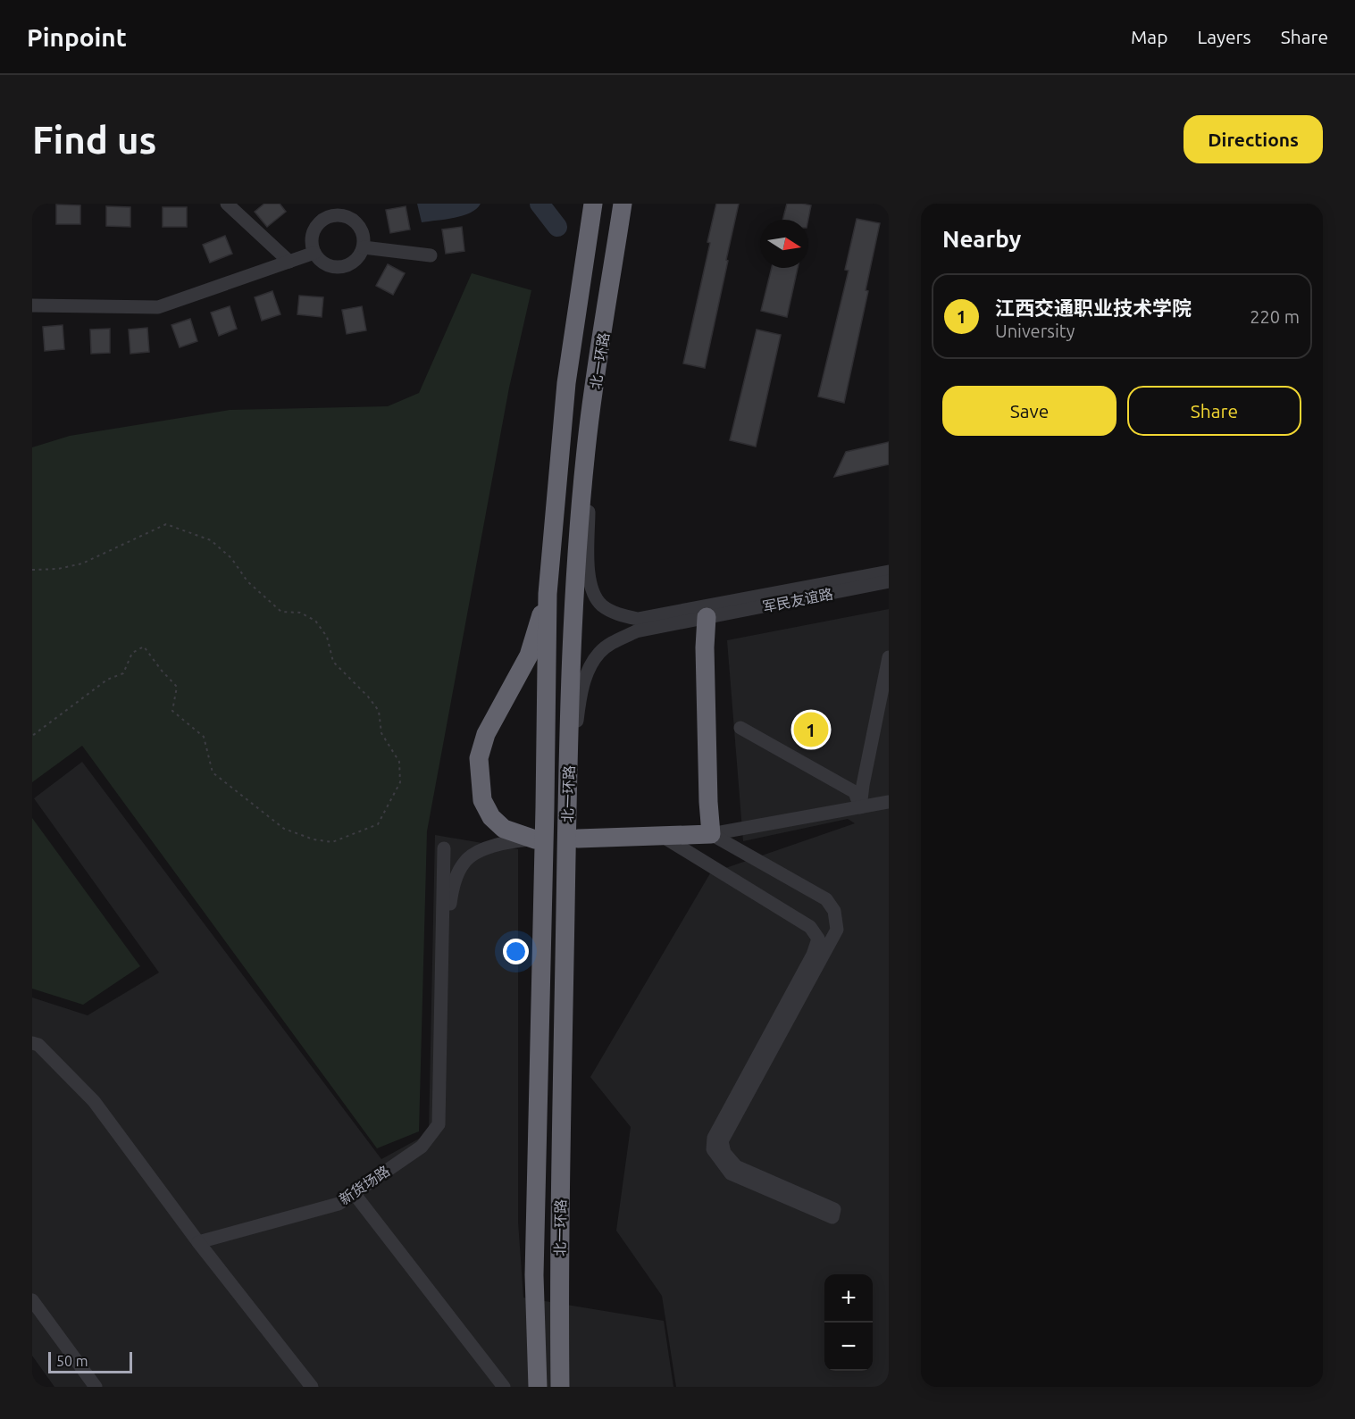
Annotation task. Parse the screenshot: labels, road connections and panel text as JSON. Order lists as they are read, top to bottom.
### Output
{
  "streets": {
    "highway": ["北一环路"],
    "street": ["军民友谊路", "新货场路"]
  },
  "scale_bar": "50 m",
  "north": "right",
  "page": {
    "header": "Pinpoint",
    "nav": ["Map", "Layers", "Share"],
    "buttons": [
      "Directions",
      ["Save", "Share"]
    ],
    "title": "Find us",
    "heading": "Nearby",
    "list": [
      {
        "mark": "1",
        "name": "江西交通职业技术学院",
        "note": "University",
        "value": "220 m"
      }
    ],
    "pins": "1",
    "map_buttons": ["+", "−"],
    "scale": "50 m"
  }
}
